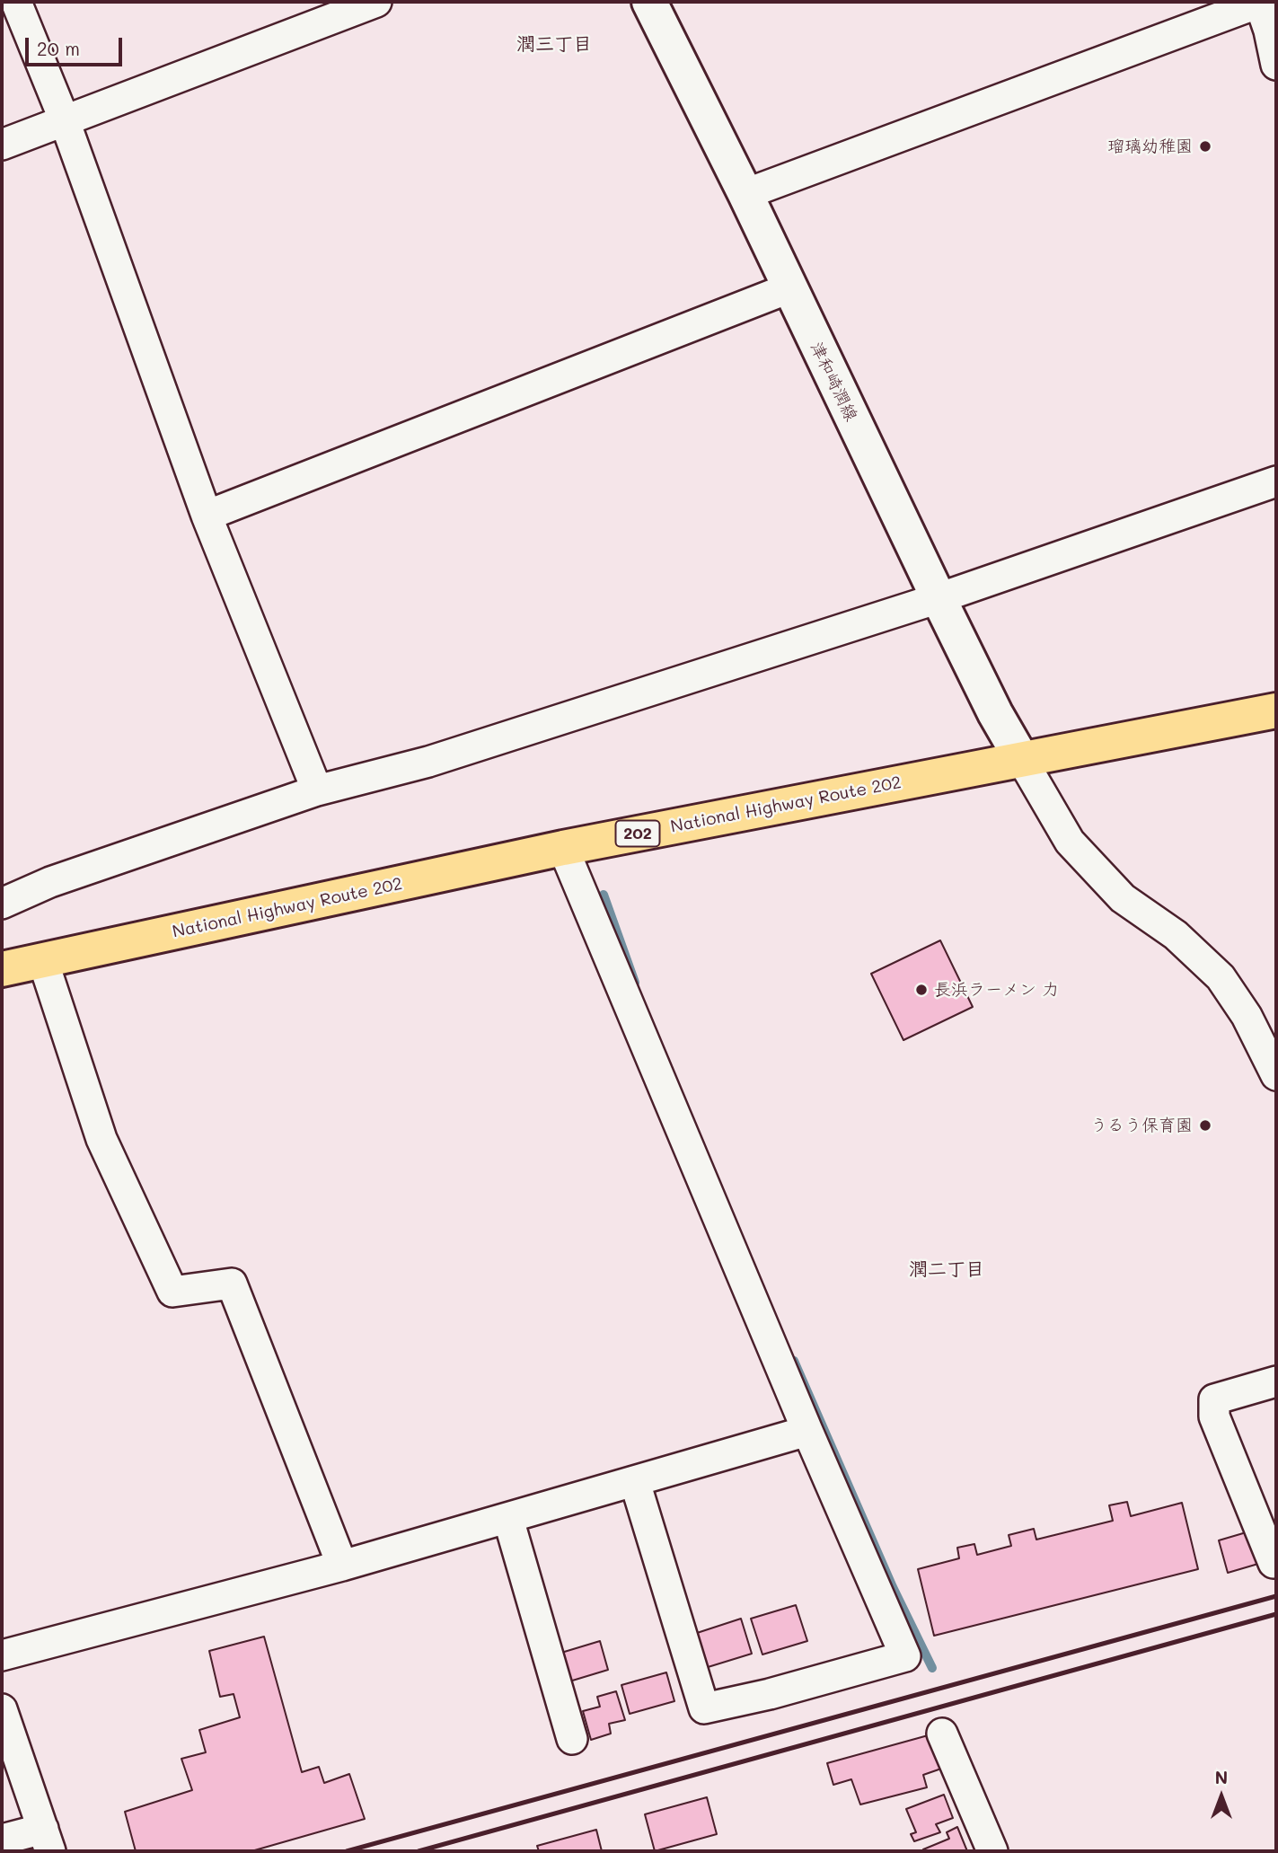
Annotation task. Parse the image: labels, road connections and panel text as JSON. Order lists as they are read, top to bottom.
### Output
{
  "streets": {
    "highway": ["National Highway Route 202", "202"],
    "main road": ["津和崎潤線"]
  },
  "crossings": [
    ["津和崎潤線", "National Highway Route 202"]
  ],
  "districts": ["潤三丁目", "潤二丁目"],
  "places": ["瑠璃幼稚園", "長浜ラーメン 力", "うるう保育園"],
  "scale_bar": "20 m",
  "north": "top"
}
